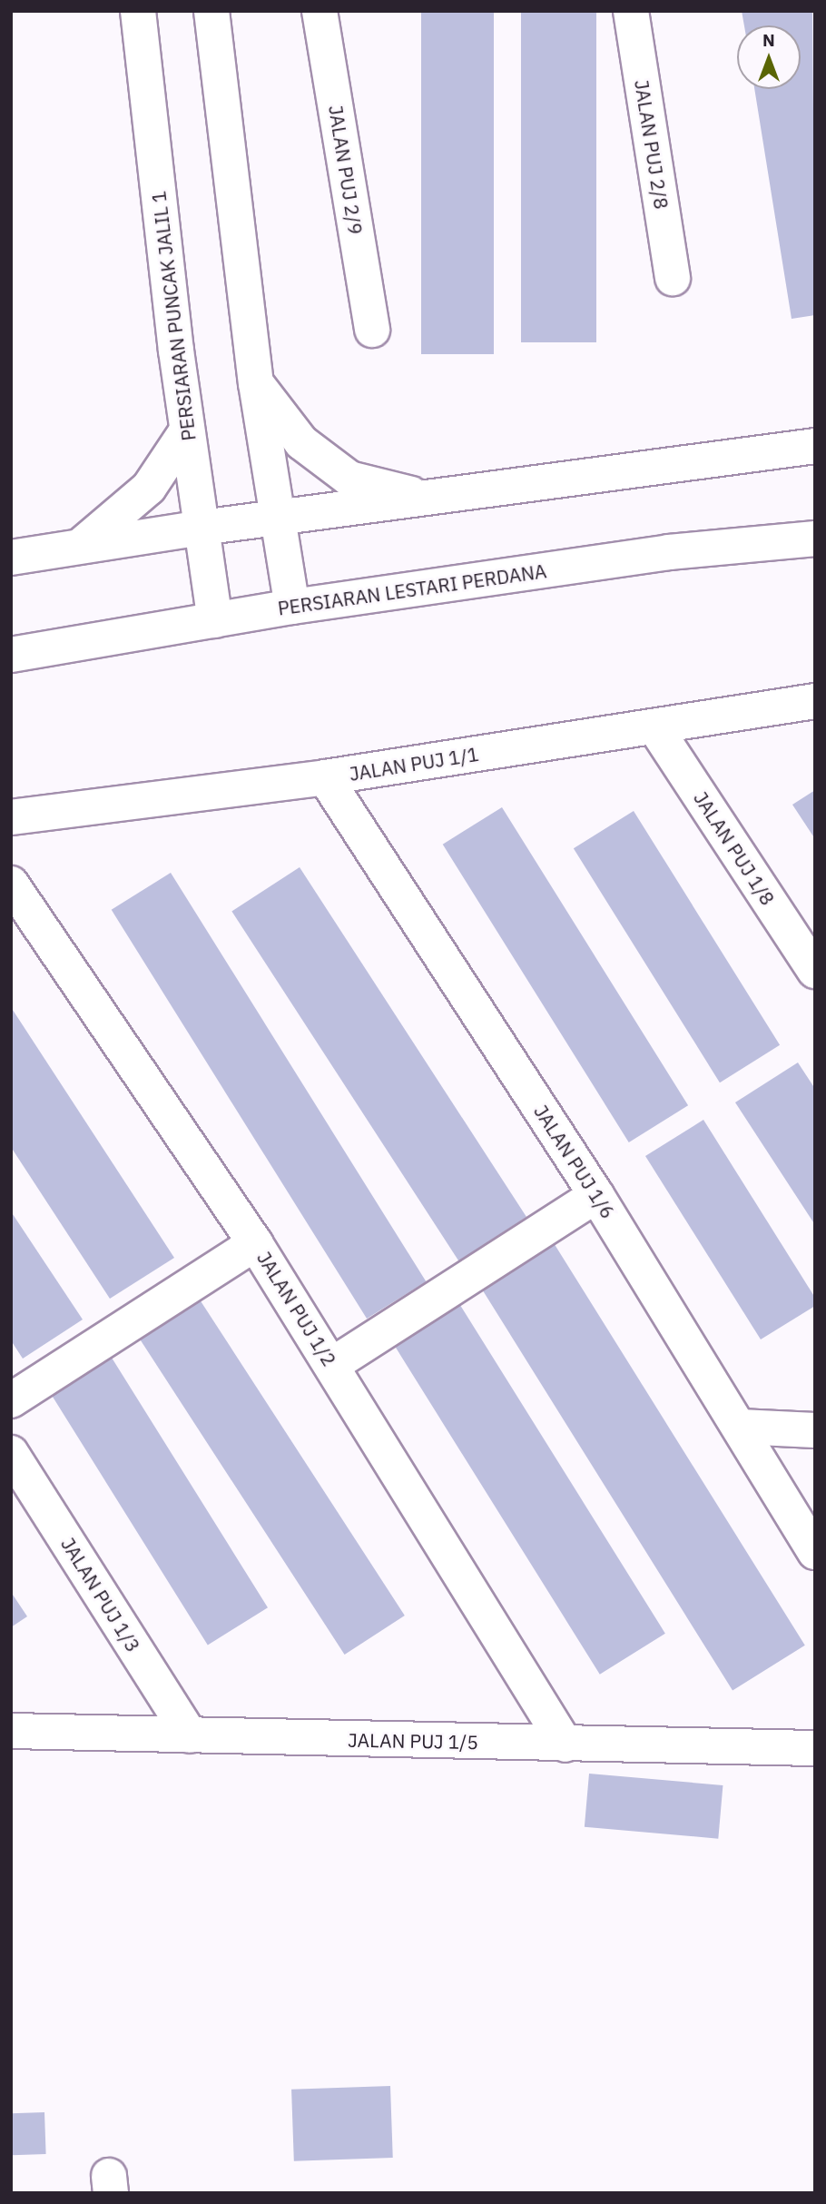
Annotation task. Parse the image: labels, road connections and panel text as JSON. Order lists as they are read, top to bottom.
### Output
{
  "streets": {
    "street": [
      "JALAN PUJ 2/8",
      "JALAN PUJ 2/9",
      "PERSIARAN PUNCAK JALIL 1",
      "PERSIARAN LESTARI PERDANA",
      "JALAN PUJ 1/1",
      "JALAN PUJ 1/8",
      "JALAN PUJ 1/6",
      "JALAN PUJ 1/2",
      "JALAN PUJ 1/3",
      "JALAN PUJ 1/5"
    ]
  },
  "crossings": [
    ["PERSIARAN PUNCAK JALIL 1", "PERSIARAN LESTARI PERDANA"],
    ["JALAN PUJ 1/1", "JALAN PUJ 1/8"],
    ["JALAN PUJ 1/1", "JALAN PUJ 1/6"],
    ["JALAN PUJ 1/2", "JALAN PUJ 1/5"],
    ["JALAN PUJ 1/3", "JALAN PUJ 1/5"]
  ],
  "north": "top"
}
